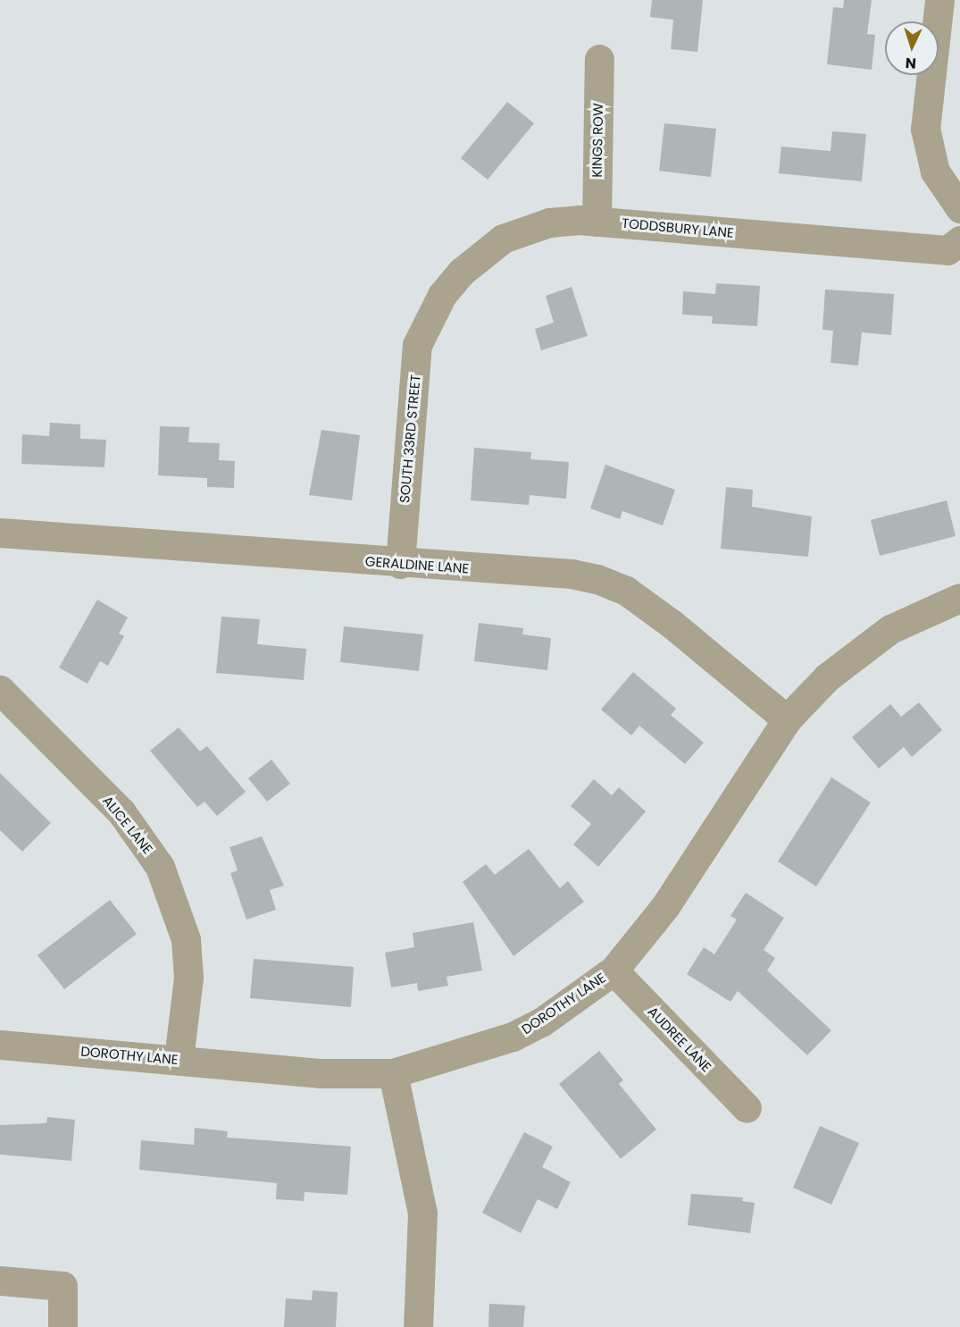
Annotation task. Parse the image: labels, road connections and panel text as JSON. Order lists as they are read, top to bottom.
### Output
{
  "streets": {
    "street": [
      "KINGS ROW",
      "TODDSBURY LANE",
      "SOUTH 33RD STREET",
      "GERALDINE LANE",
      "ALICE LANE",
      "DOROTHY LANE",
      "AUDREE LANE"
    ]
  },
  "crossings": [
    ["KINGS ROW", "TODDSBURY LANE"],
    ["TODDSBURY LANE", "SOUTH 33RD STREET"],
    ["SOUTH 33RD STREET", "GERALDINE LANE"],
    ["GERALDINE LANE", "DOROTHY LANE"],
    ["ALICE LANE", "DOROTHY LANE"],
    ["DOROTHY LANE", "AUDREE LANE"]
  ],
  "north": "bottom"
}
